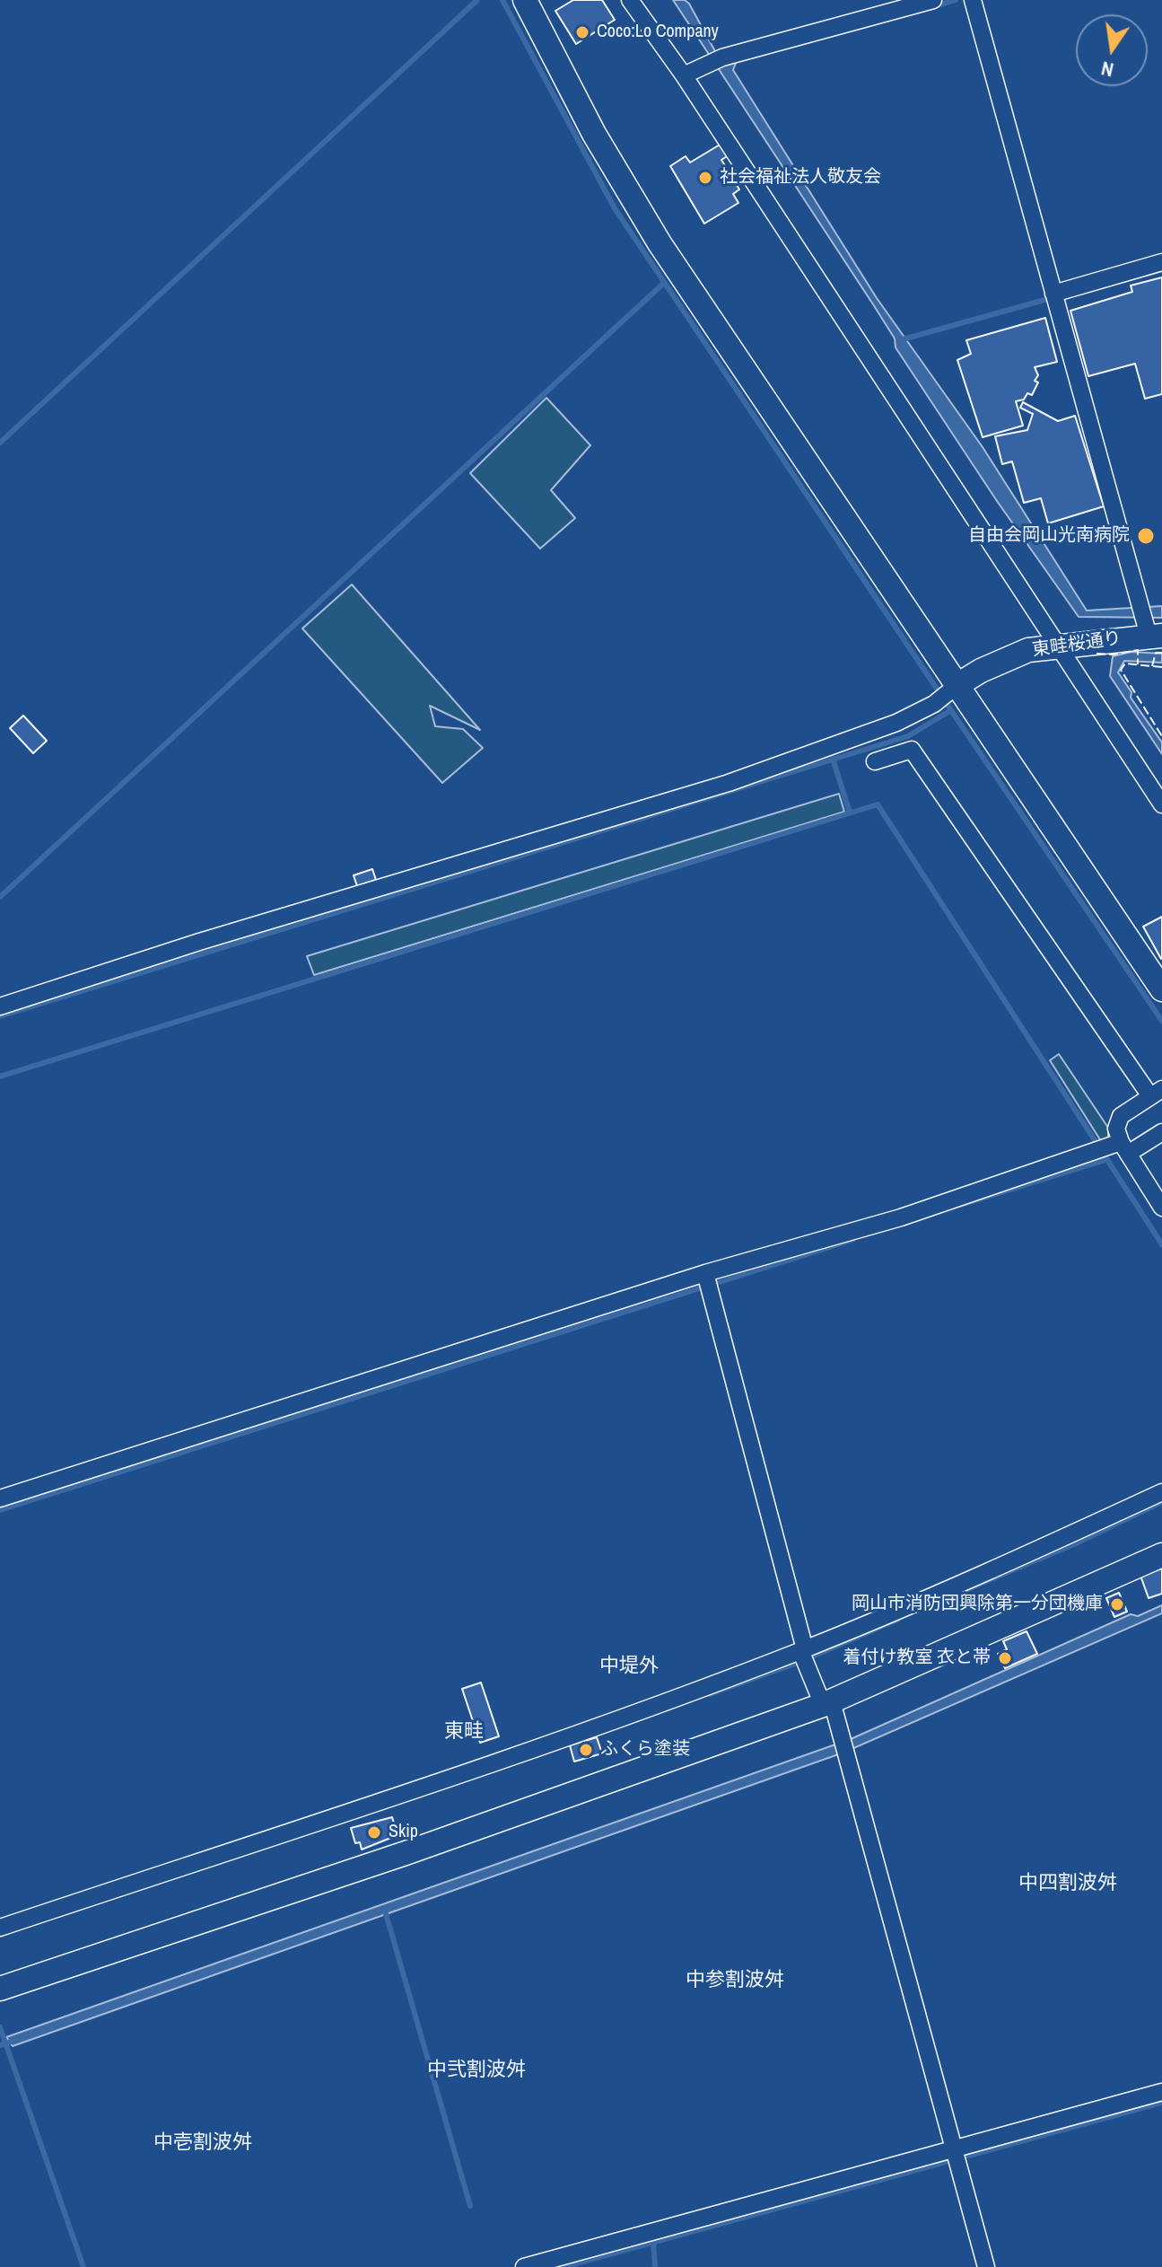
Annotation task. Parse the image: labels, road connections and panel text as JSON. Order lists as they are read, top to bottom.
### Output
{
  "streets": {
    "street": ["東畦桜通り"]
  },
  "districts": [
    "中堤外",
    "東畦",
    "中四割波舛",
    "中参割波舛",
    "中弐割波舛",
    "中壱割波舛"
  ],
  "places": [
    "Coco:Lo Company",
    "社会福祉法人敬友会",
    "自由会岡山光南病院",
    "岡山市消防団興除第一分団機庫",
    "着付け教室 衣と帯",
    "ふくら塗装",
    "Skip"
  ],
  "north": "bottom"
}
